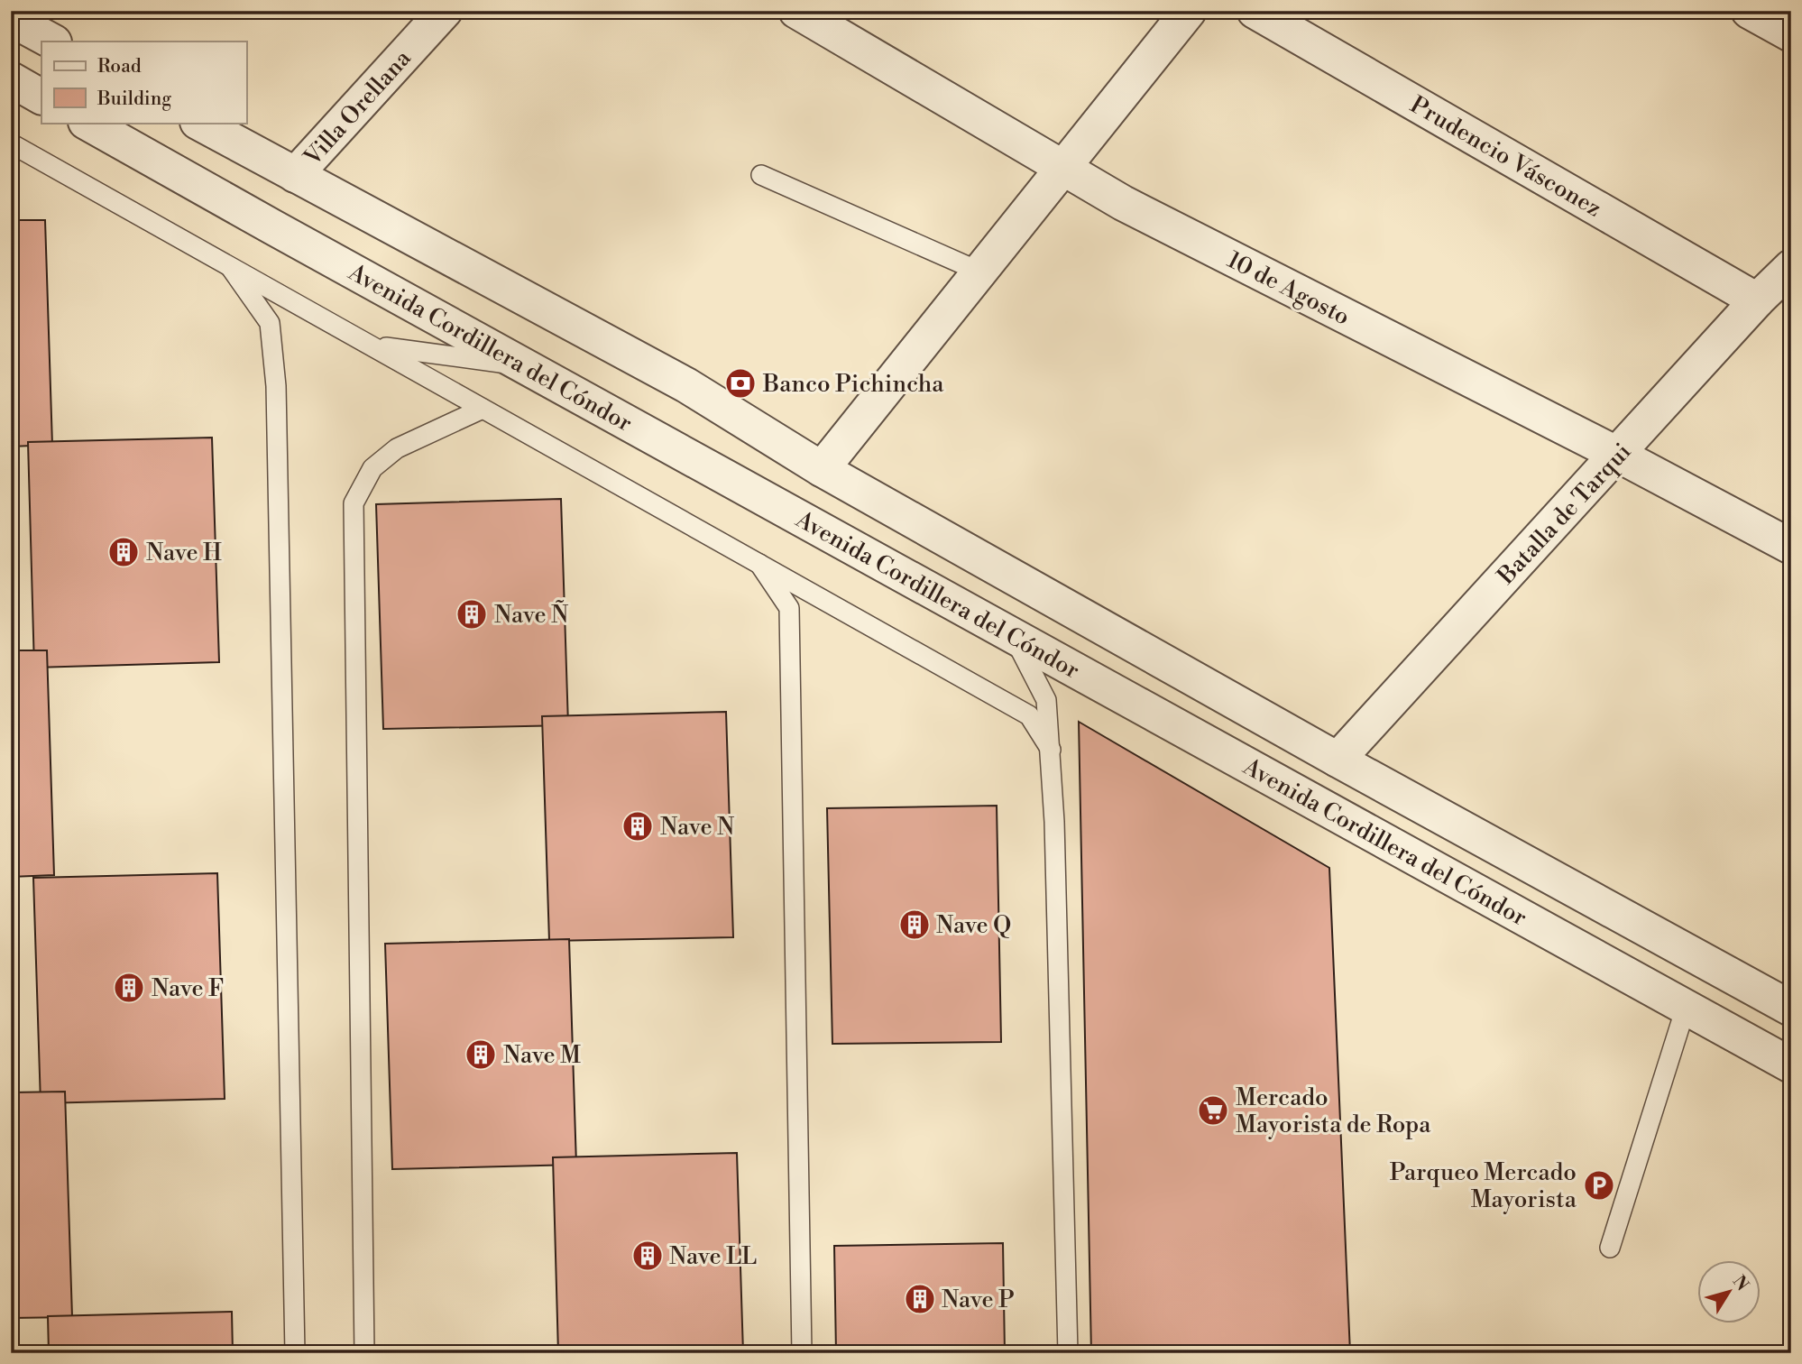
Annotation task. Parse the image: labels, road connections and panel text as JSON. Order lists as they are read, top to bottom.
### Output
{
  "streets": {
    "street": [
      "Villa Orellana",
      "Prudencio Vásconez",
      "10 de Agosto",
      "Avenida Cordillera del Cóndor",
      "Batalla de Tarqui"
    ]
  },
  "crossings": [
    ["Villa Orellana", "Avenida Cordillera del Cóndor"],
    ["Prudencio Vásconez", "Batalla de Tarqui"],
    ["10 de Agosto", "Batalla de Tarqui"],
    ["Avenida Cordillera del Cóndor", "Batalla de Tarqui"]
  ],
  "places": {
    "bank": ["Banco Pichincha"],
    "building": [
      "Nave H",
      "Nave Ñ",
      "Nave N",
      "Nave Q",
      "Nave F",
      "Nave M",
      "Nave LL",
      "Nave P"
    ],
    "supermarket": ["Mercado Mayorista de Ropa"],
    "parking": ["Parqueo Mercado Mayorista"]
  },
  "legend": ["Road", "Building"],
  "north": "top right"
}
